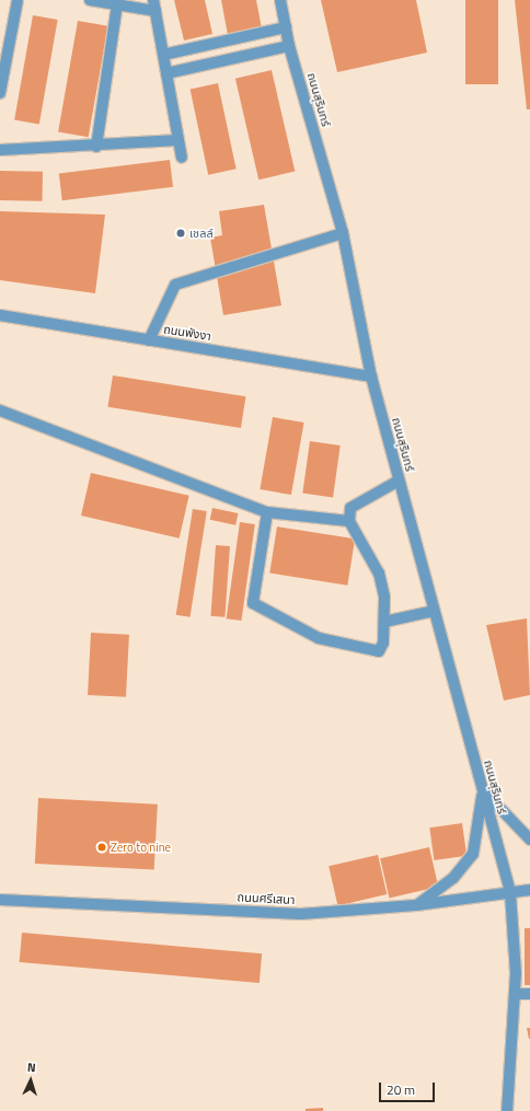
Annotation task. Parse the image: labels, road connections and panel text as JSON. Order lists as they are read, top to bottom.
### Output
{
  "streets": {
    "street": ["ถนนสุรินทร์", "ถนนพังงา", "ถนนศรีเสนา"]
  },
  "crossings": [
    ["ถนนสุรินทร์", "ถนนพังงา"],
    ["ถนนสุรินทร์", "ถนนศรีเสนา"]
  ],
  "places": ["เชลล์", "Zero to nine"],
  "scale_bar": "20 m",
  "north": "top"
}
